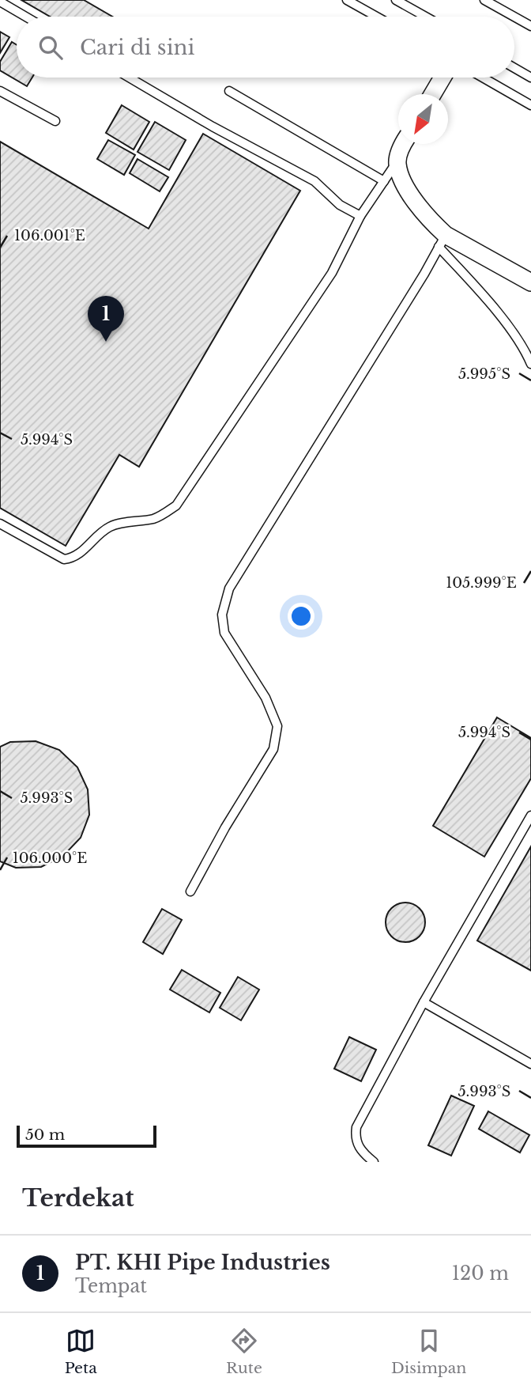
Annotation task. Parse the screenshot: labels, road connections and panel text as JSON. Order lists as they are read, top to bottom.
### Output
{
  "scale_bar": "50 m",
  "north": "bottom left",
  "page": {
    "search": "Cari di sini",
    "pins": "1",
    "scale": "50 m",
    "heading": "Terdekat",
    "list": [
      {
        "mark": "1",
        "name": "PT. KHI Pipe Industries",
        "note": "Tempat",
        "value": "120 m"
      }
    ],
    "nav": ["Peta", "Rute", "Disimpan"]
  },
  "coordinates": [
    "106.001°E",
    "5.995°S",
    "5.994°S",
    "105.999°E",
    "5.993°S",
    "106.000°E"
  ]
}
